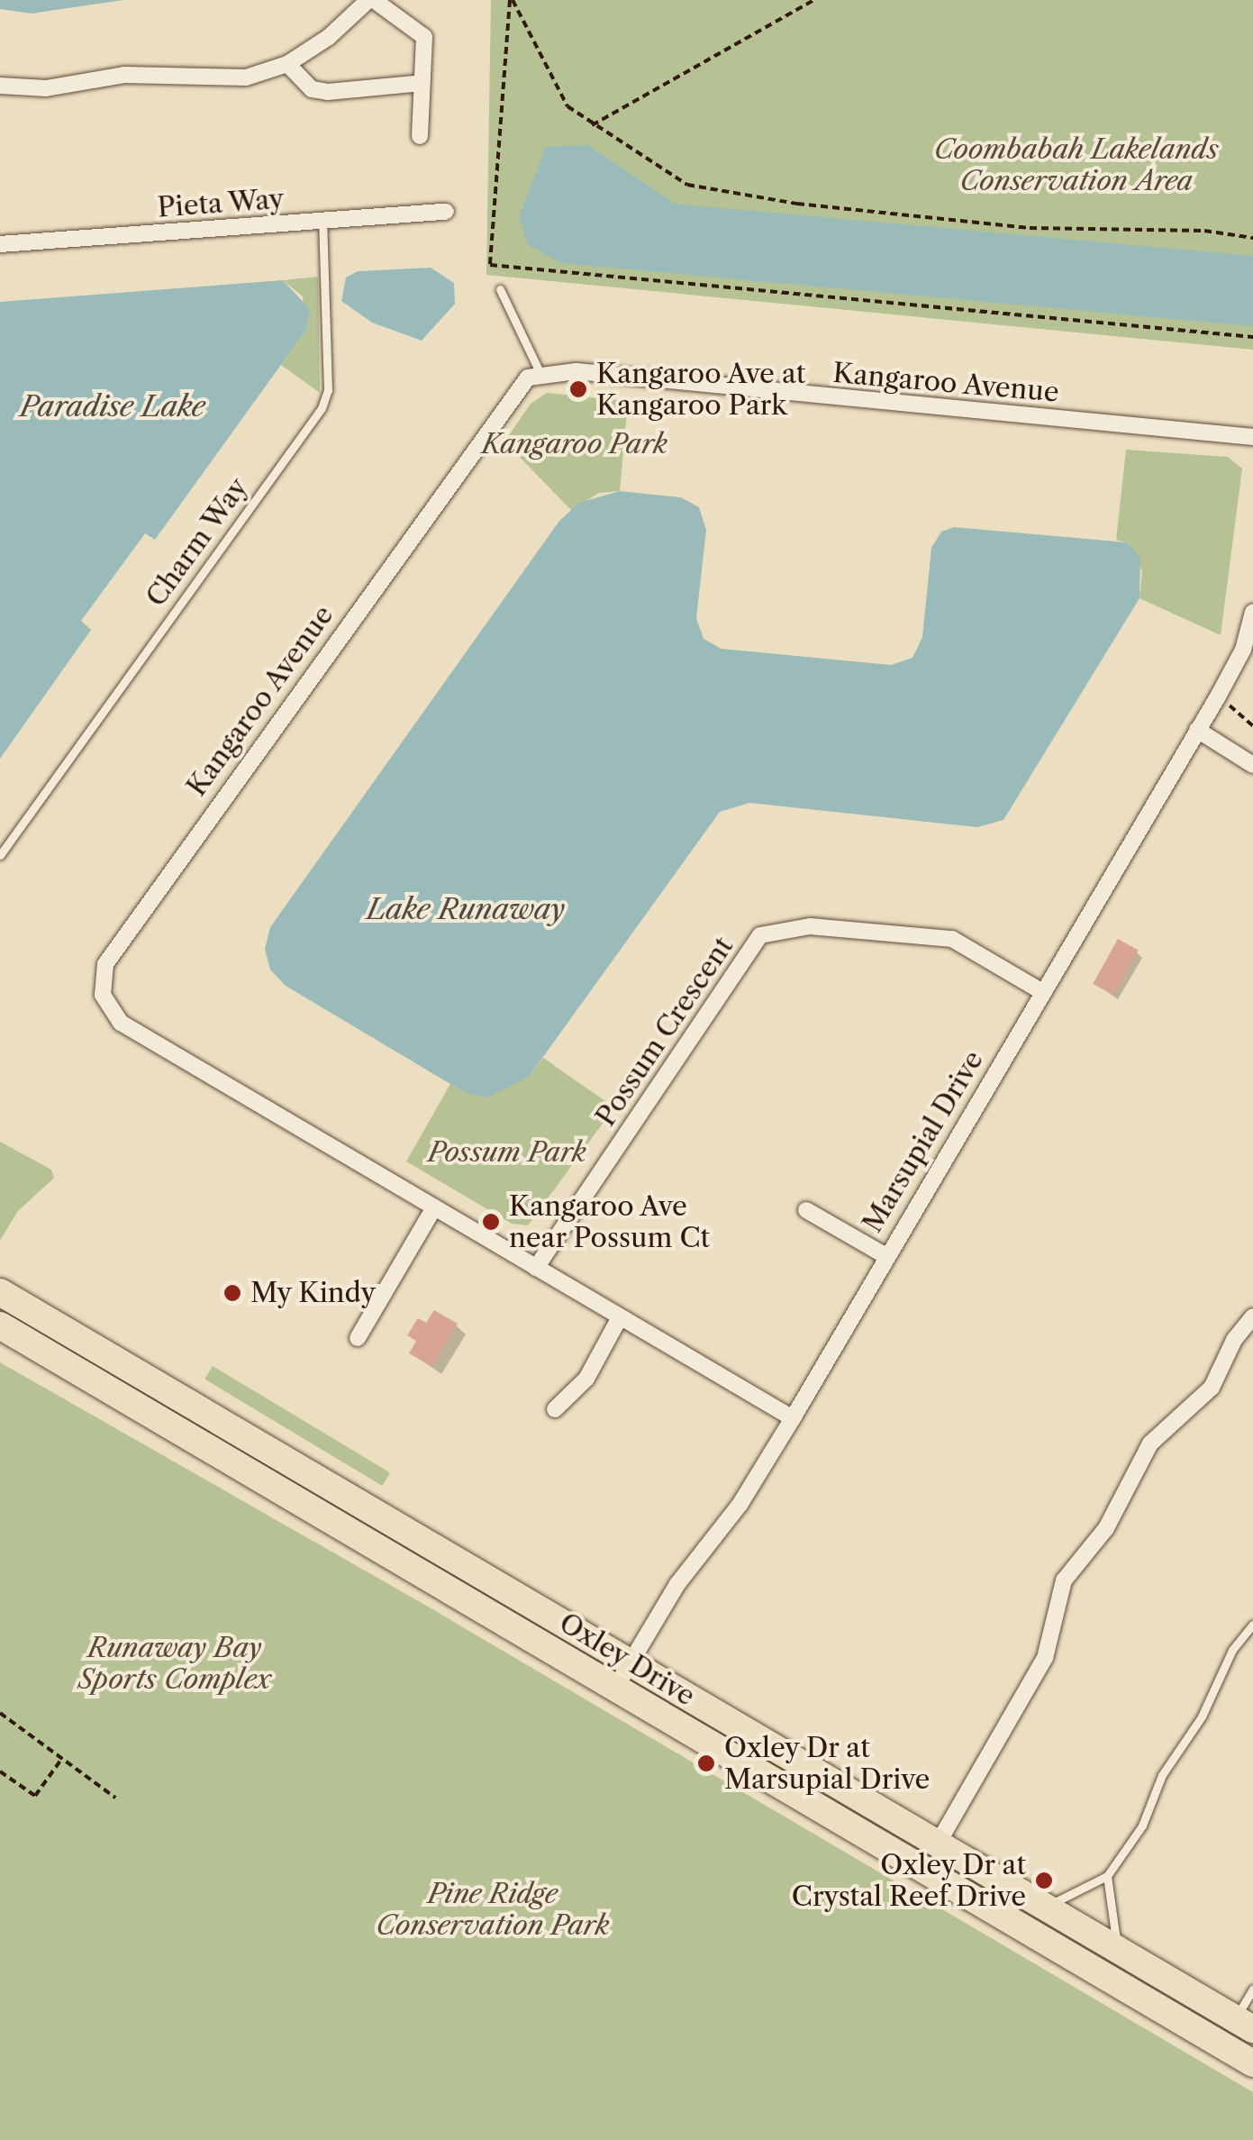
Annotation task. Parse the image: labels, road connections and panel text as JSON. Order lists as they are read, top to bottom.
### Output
{
  "streets": {
    "main road": ["Oxley Drive"],
    "street": [
      "Pieta Way",
      "Kangaroo Avenue",
      "Possum Crescent",
      "Marsupial Drive"
    ],
    "lane": ["Charm Way"]
  },
  "crossings": [
    ["Pieta Way", "Charm Way"],
    ["Kangaroo Avenue", "Possum Crescent"],
    ["Kangaroo Avenue", "Marsupial Drive"],
    ["Possum Crescent", "Marsupial Drive"],
    ["Marsupial Drive", "Oxley Drive"]
  ],
  "water": ["Paradise Lake", "Lake Runaway"],
  "parks": [
    "Coombabah Lakelands Conservation Area",
    "Kangaroo Park",
    "Possum Park",
    "Runaway Bay Sports Complex",
    "Pine Ridge Conservation Park"
  ],
  "places": [
    "Kangaroo Ave at Kangaroo Park",
    "Kangaroo Ave near Possum Ct",
    "My Kindy",
    "Oxley Dr at Marsupial Drive",
    "Oxley Dr at Crystal Reef Drive"
  ]
}
